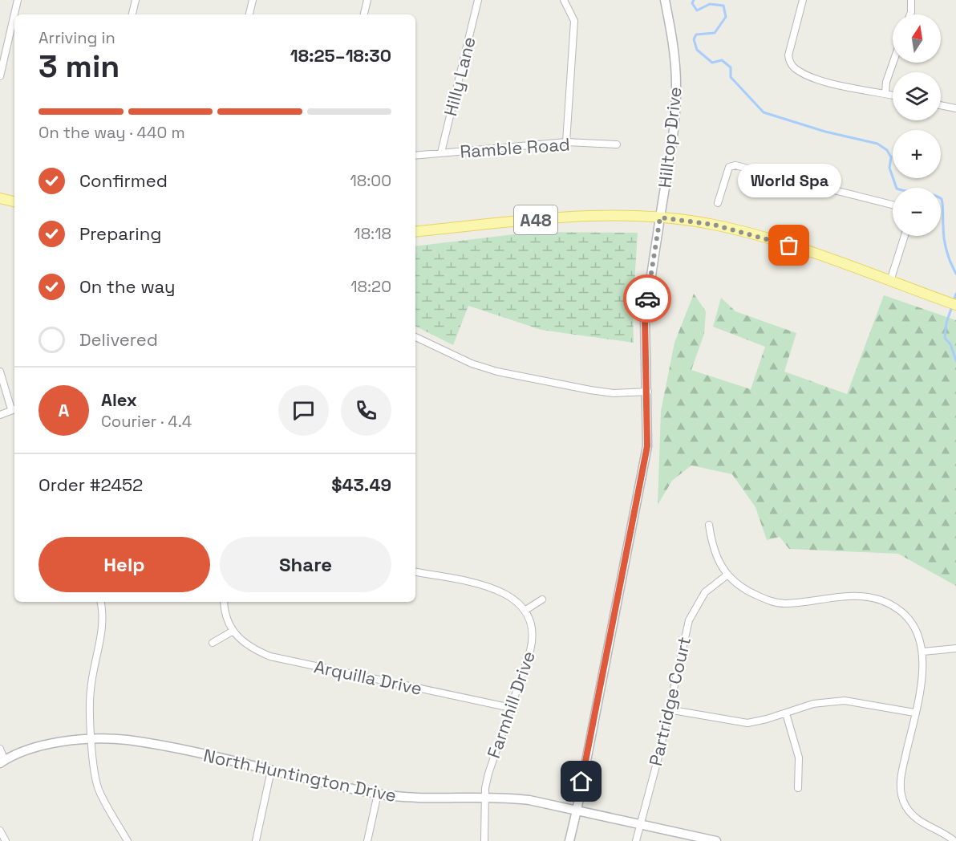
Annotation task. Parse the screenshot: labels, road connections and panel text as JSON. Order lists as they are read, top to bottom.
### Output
{
  "streets": {
    "main road": ["A48"],
    "street": [
      "Hilly Lane",
      "Hilltop Drive",
      "Ramble Road",
      "Arquilla Drive",
      "Partridge Court",
      "Farmhill Drive",
      "North Huntington Drive"
    ]
  },
  "crossings": [
    ["Hilly Lane", "Ramble Road"],
    ["Hilltop Drive", "A48"],
    ["Hilltop Drive", "North Huntington Drive"],
    ["Arquilla Drive", "Farmhill Drive"],
    ["Partridge Court", "North Huntington Drive"],
    ["Farmhill Drive", "North Huntington Drive"]
  ],
  "places": ["World Spa"],
  "north": "top",
  "page": {
    "map_buttons": ["+", "−"],
    "heading": ["3 min", "Arriving in", "18:25–18:30"],
    "panel": [
      "Alex",
      "Courier · 4.4",
      "Order #2452",
      "$43.49"
    ],
    "bar": "On the way · 440 m",
    "list": [
      ["Confirmed", "18:00"],
      ["Preparing", "18:18"],
      ["On the way", "18:20"],
      "Delivered"
    ],
    "bubble": "World Spa",
    "round": "A",
    "buttons": ["Help", "Share"]
  }
}
